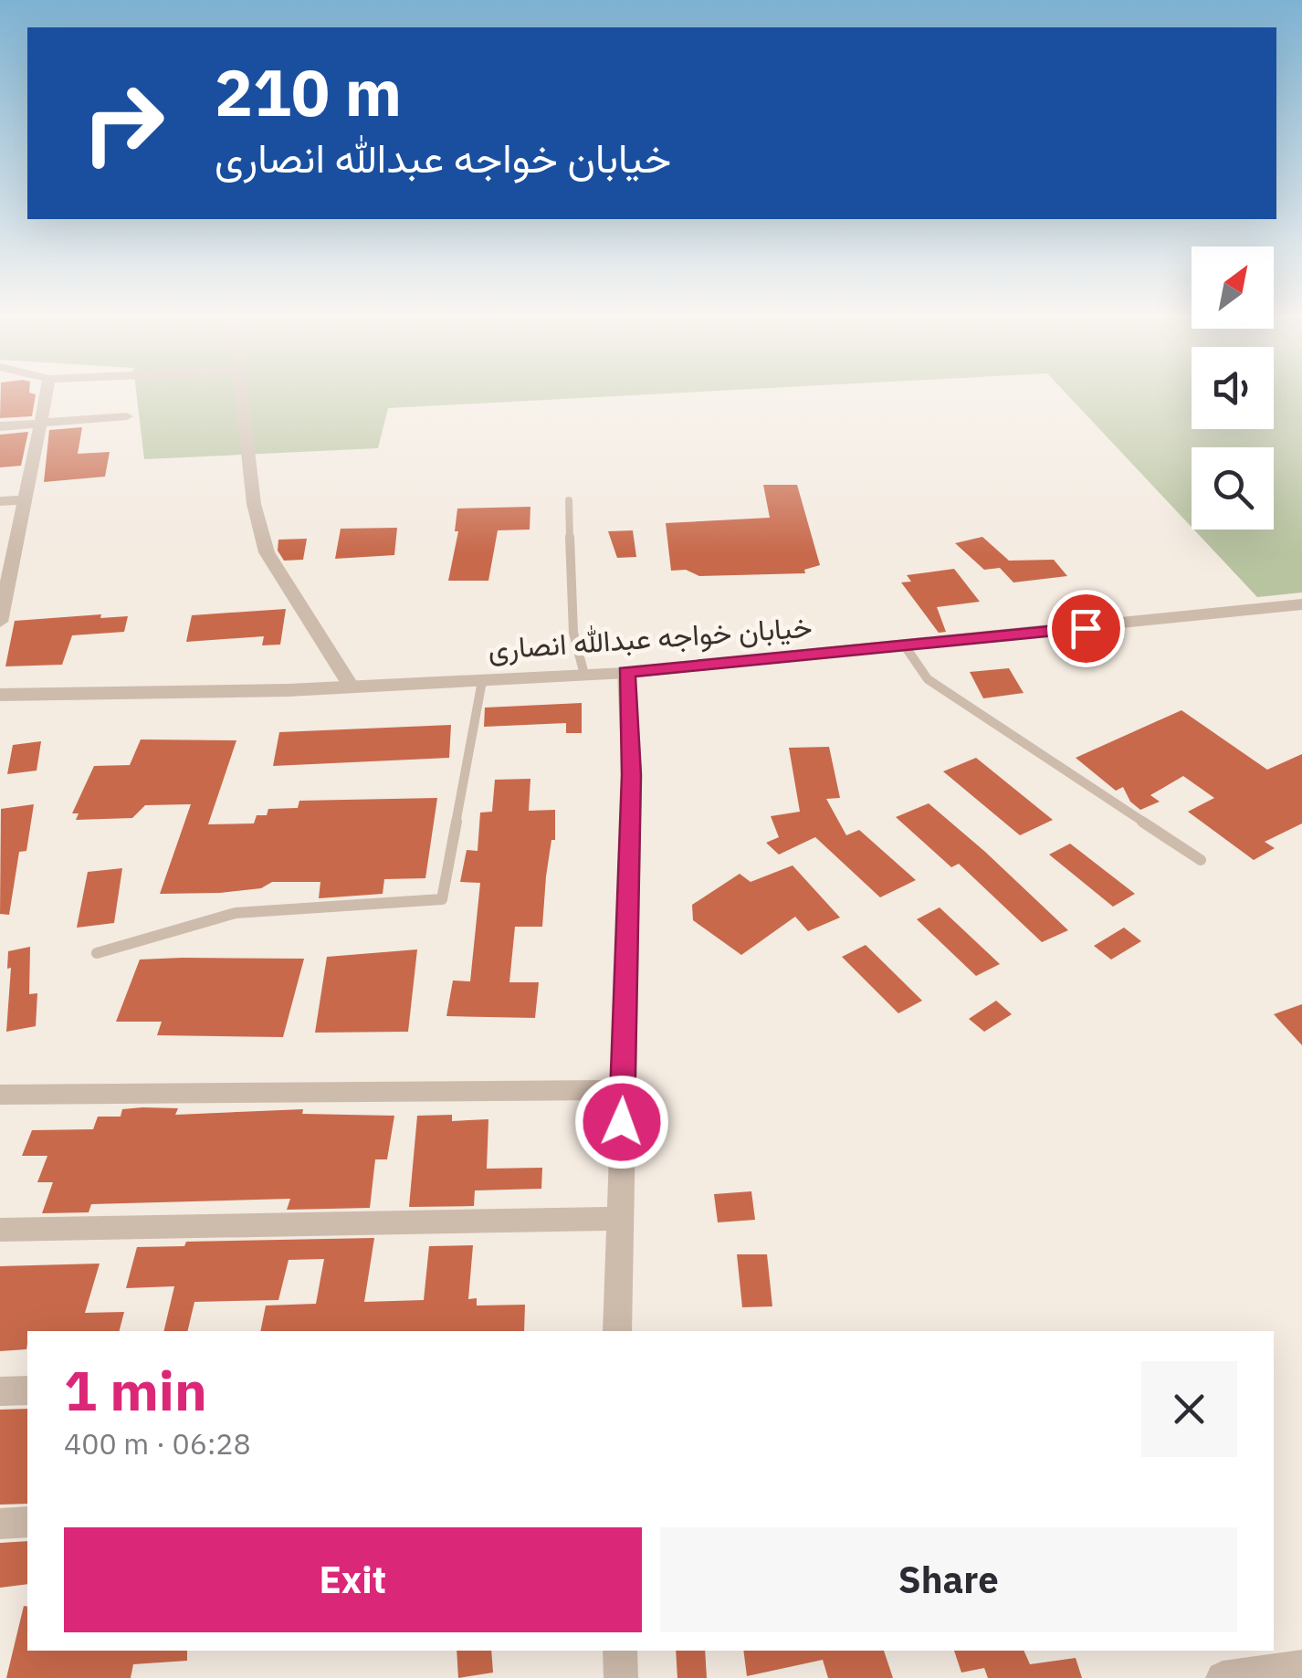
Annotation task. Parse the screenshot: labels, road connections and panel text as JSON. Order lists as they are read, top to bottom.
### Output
{
  "streets": {
    "street": ["خیابان خواجه عبدالله انصاری"]
  },
  "north": "top right",
  "page": {
    "turn": ["210 m", "خیابان خواجه عبدالله انصاری"],
    "heading": ["1 min", "400 m · 06:28"],
    "buttons": ["Exit", "Share"]
  }
}
